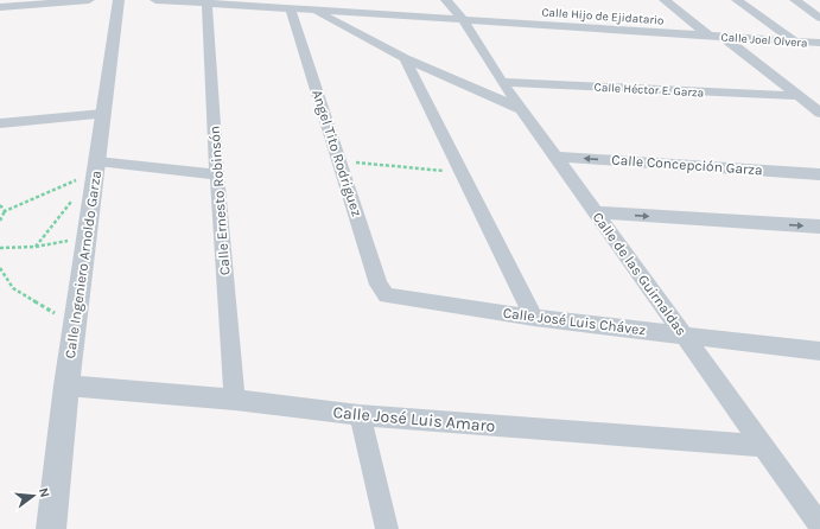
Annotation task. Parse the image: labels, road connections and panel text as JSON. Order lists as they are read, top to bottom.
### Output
{
  "streets": {
    "street": [
      "Calle Hijo de Ejidatario",
      "Calle Joel Olvera",
      "Calle Héctor E. Garza",
      "Angel Tito Rodriguez",
      "Calle Concepción Garza",
      "Calle Ernesto Robinsón",
      "Calle Ingeniero Arnoldo Garza",
      "Calle de las Guirnaldas",
      "Calle José Luis Chávez",
      "Calle José Luis Amaro"
    ]
  },
  "crossings": [
    ["Calle Hijo de Ejidatario", "Calle Joel Olvera"],
    ["Calle Hijo de Ejidatario", "Angel Tito Rodriguez"],
    ["Calle Hijo de Ejidatario", "Calle Ernesto Robinsón"],
    ["Calle Hijo de Ejidatario", "Calle de las Guirnaldas"],
    ["Calle Héctor E. Garza", "Calle de las Guirnaldas"],
    ["Angel Tito Rodriguez", "Calle José Luis Chávez"],
    ["Calle Concepción Garza", "Calle de las Guirnaldas"],
    ["Calle Ernesto Robinsón", "Calle José Luis Amaro"],
    ["Calle Ingeniero Arnoldo Garza", "Calle José Luis Amaro"],
    ["Calle de las Guirnaldas", "Calle José Luis Chávez"],
    ["Calle de las Guirnaldas", "Calle José Luis Amaro"]
  ],
  "north": "right"
}
